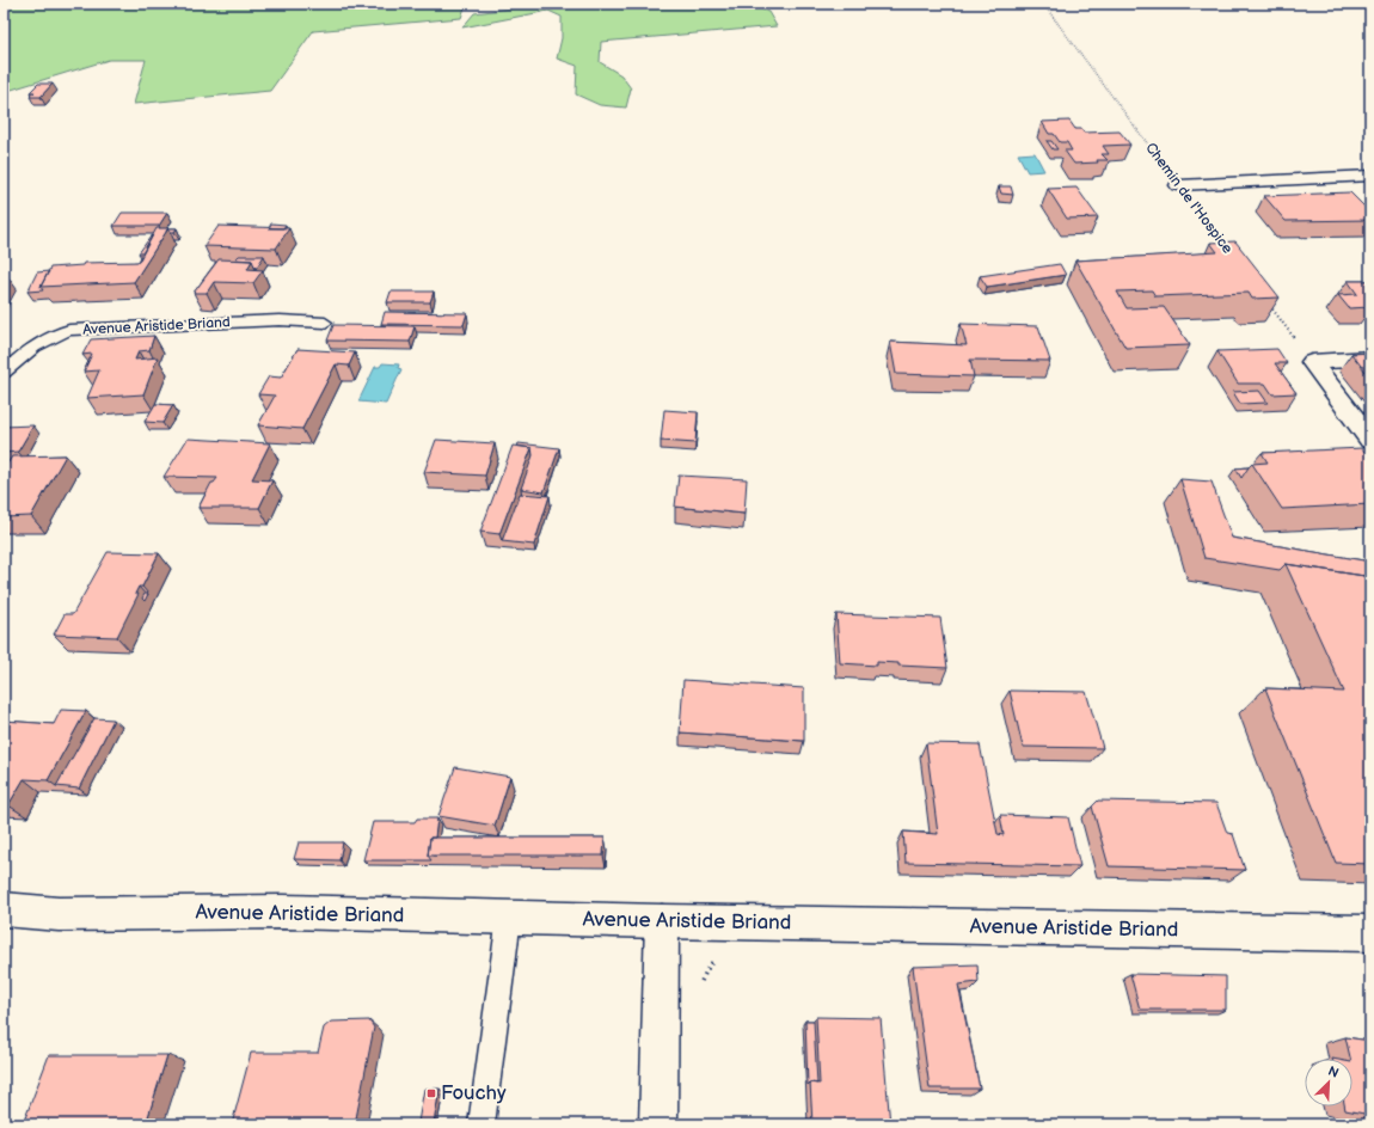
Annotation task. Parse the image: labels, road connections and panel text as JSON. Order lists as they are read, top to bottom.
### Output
{
  "streets": {
    "street": ["Avenue Aristide Briand"],
    "path": ["Chemin de l'Hospice"]
  },
  "places": {
    "transit": ["Fouchy"]
  },
  "north": "top right"
}
